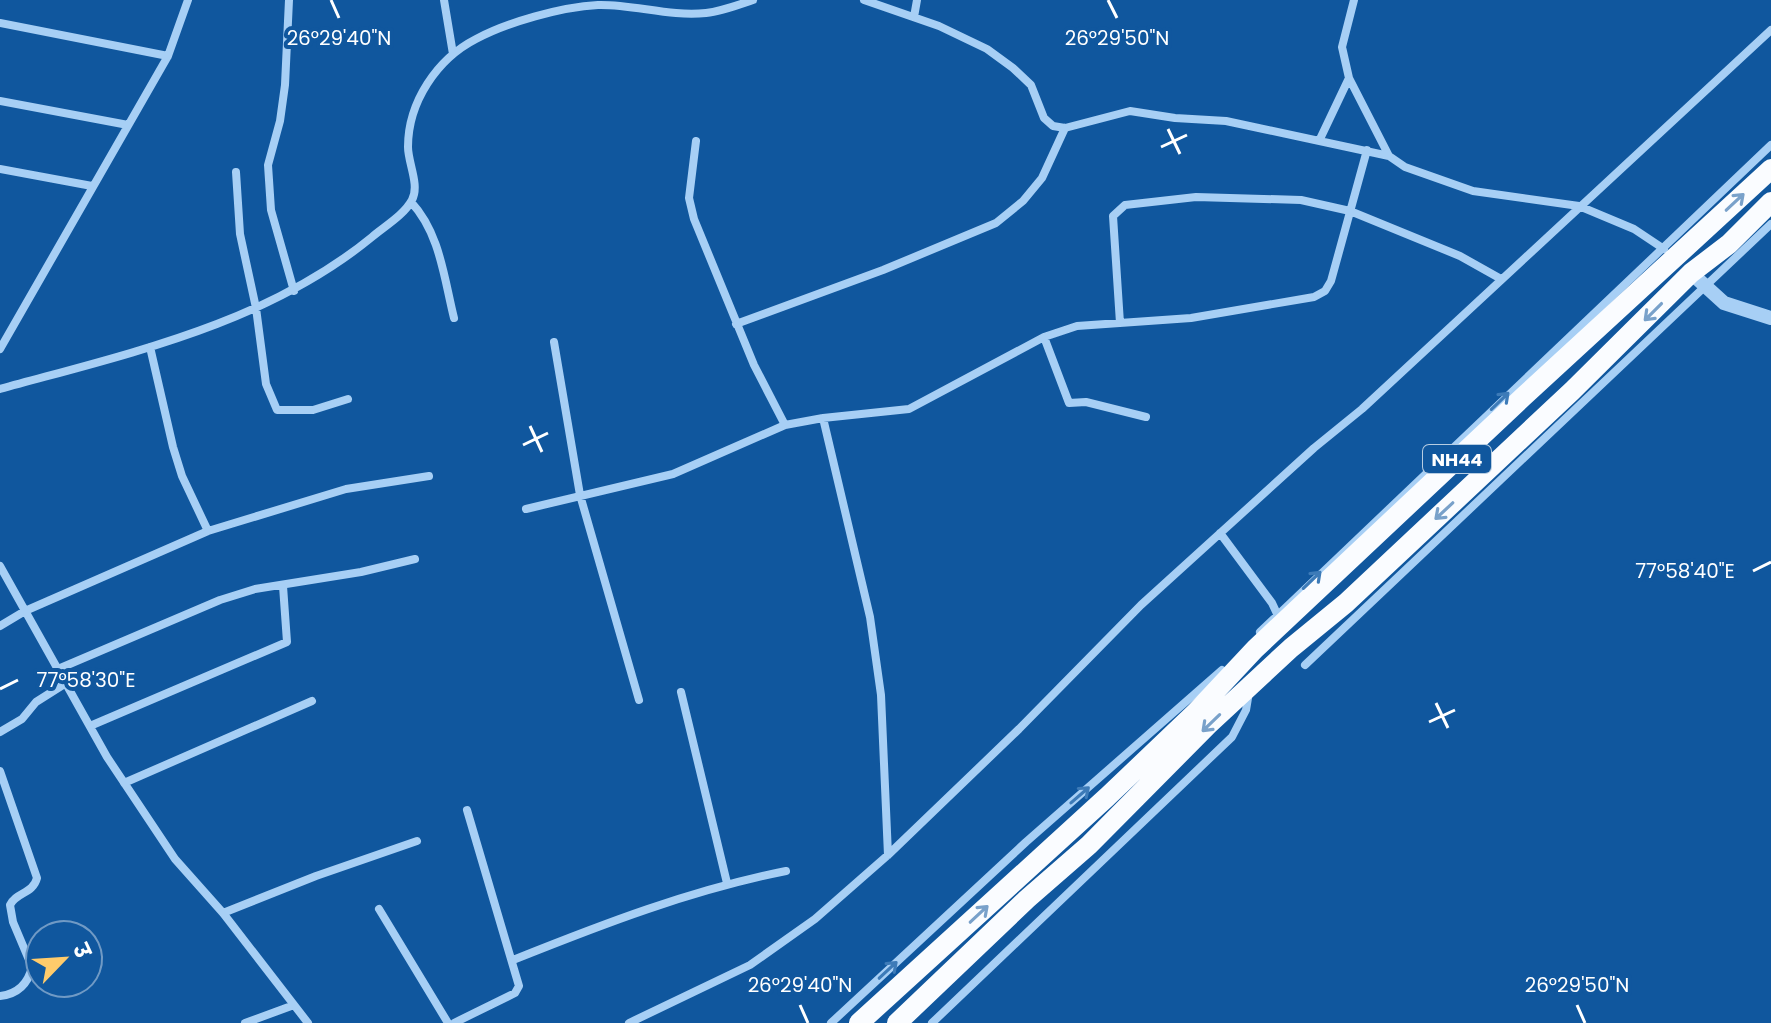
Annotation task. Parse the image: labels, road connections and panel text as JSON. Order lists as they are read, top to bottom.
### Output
{
  "streets": {
    "highway": ["NH44"]
  },
  "north": "top right",
  "coordinates": [
    "26°29'40\"N",
    "26°29'50\"N",
    "77°58'40\"E",
    "77°58'30\"E"
  ]
}
